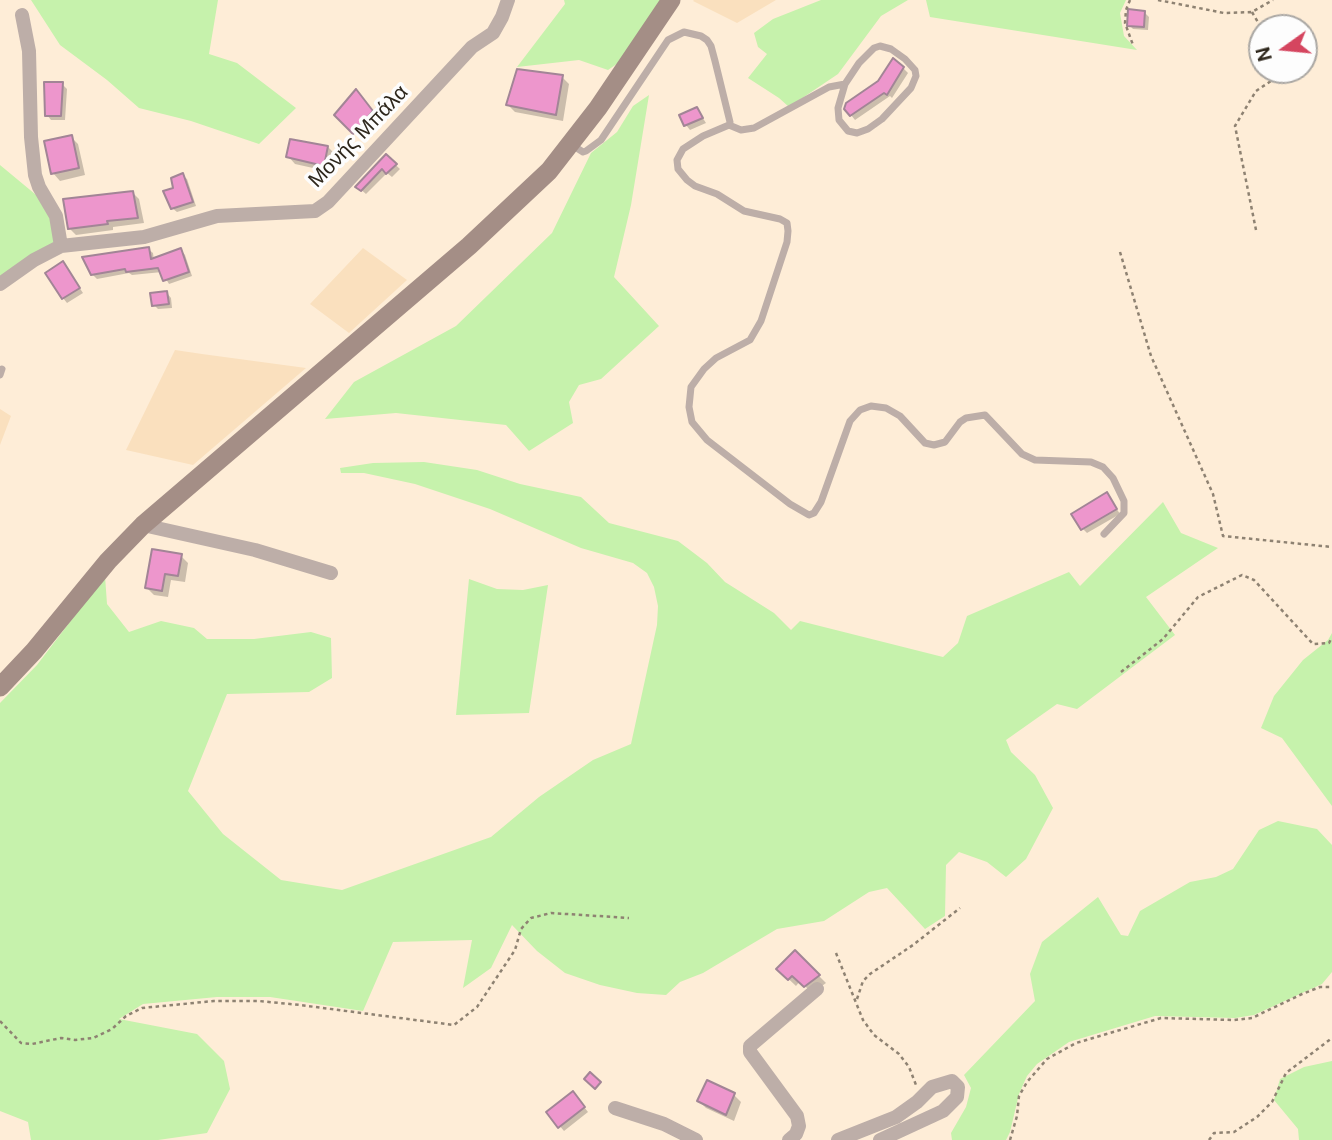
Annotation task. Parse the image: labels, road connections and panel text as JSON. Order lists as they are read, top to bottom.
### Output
{
  "streets": {
    "street": ["Μονής Μπάλα"]
  },
  "north": "left"
}
